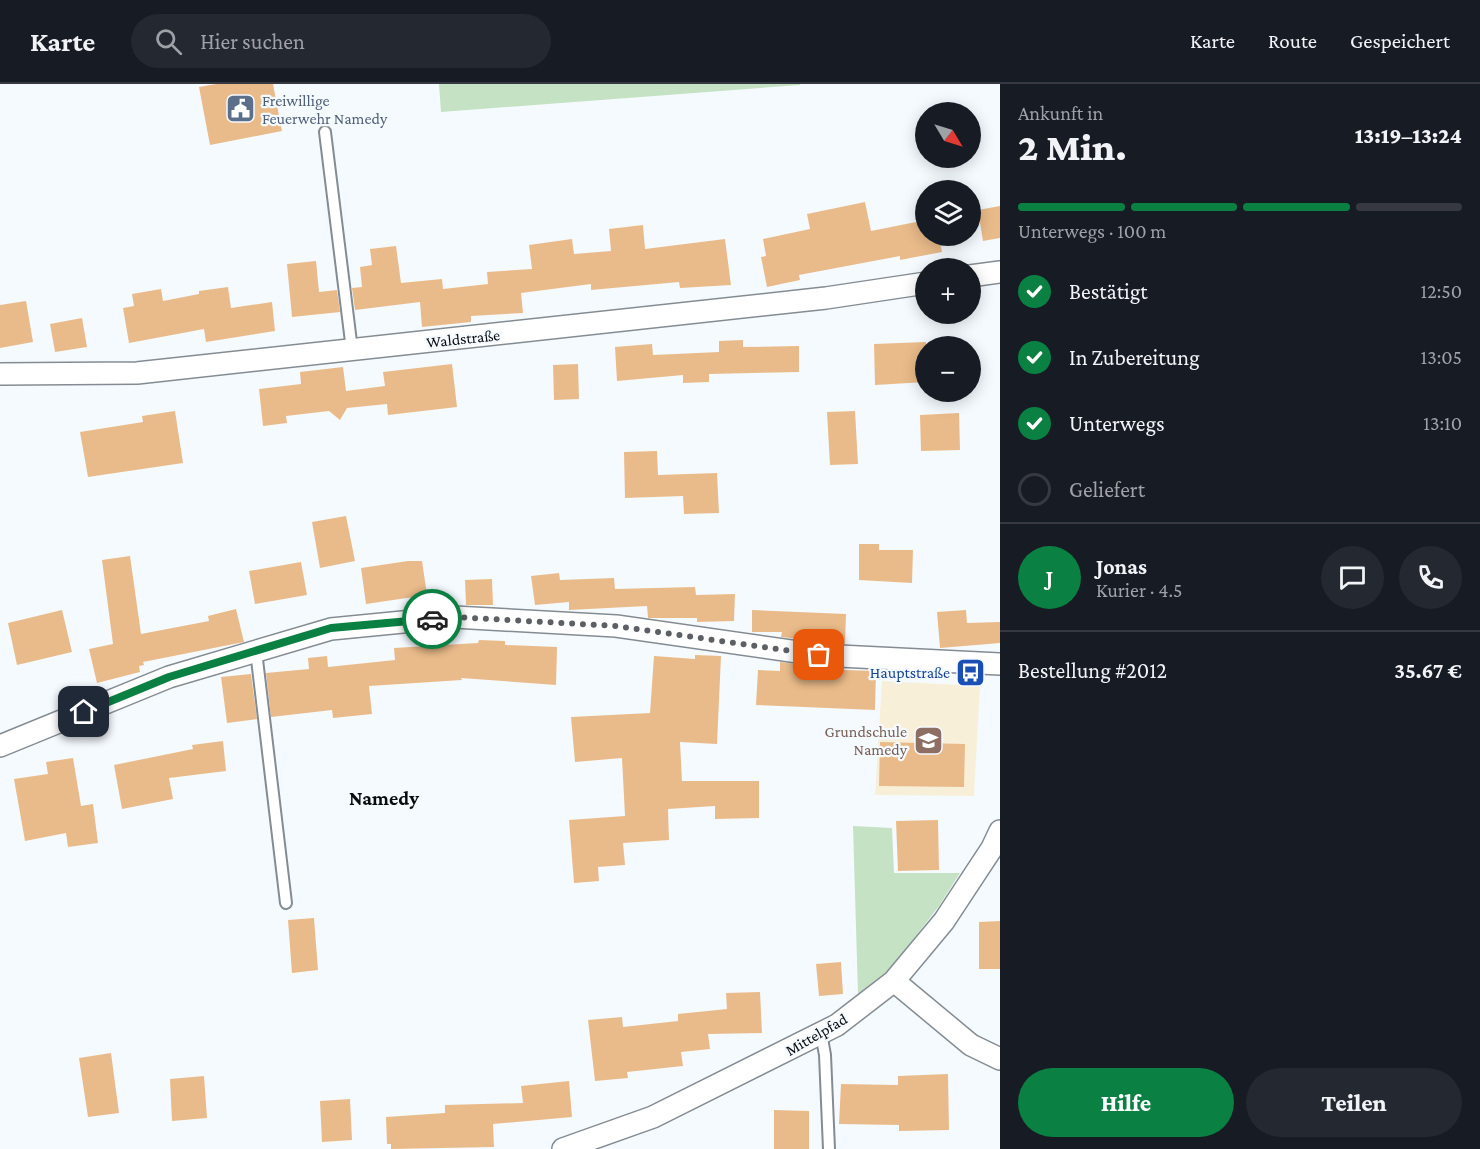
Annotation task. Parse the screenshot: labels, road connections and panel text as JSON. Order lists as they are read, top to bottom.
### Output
{
  "streets": {
    "street": ["Waldstraße", "Mittelpfad"]
  },
  "districts": ["Namedy"],
  "places": {
    "public building": ["Freiwillige Feuerwehr Namedy"],
    "bus stop": ["Hauptstraße"],
    "school or university": ["Grundschule Namedy"]
  },
  "north": "bottom right",
  "page": {
    "header": "Karte",
    "search": "Hier suchen",
    "nav": ["Karte", "Route", "Gespeichert"],
    "heading": ["2 Min.", "Ankunft in", "13:19–13:24"],
    "panel": [
      "Jonas",
      "Kurier · 4.5",
      "Bestellung #2012",
      "35.67 €"
    ],
    "map_buttons": ["+", "−"],
    "bar": "Unterwegs · 100 m",
    "list": [
      ["Bestätigt", "12:50"],
      ["In Zubereitung", "13:05"],
      ["Unterwegs", "13:10"],
      "Geliefert"
    ],
    "round": "J",
    "buttons": ["Hilfe", "Teilen"]
  }
}
